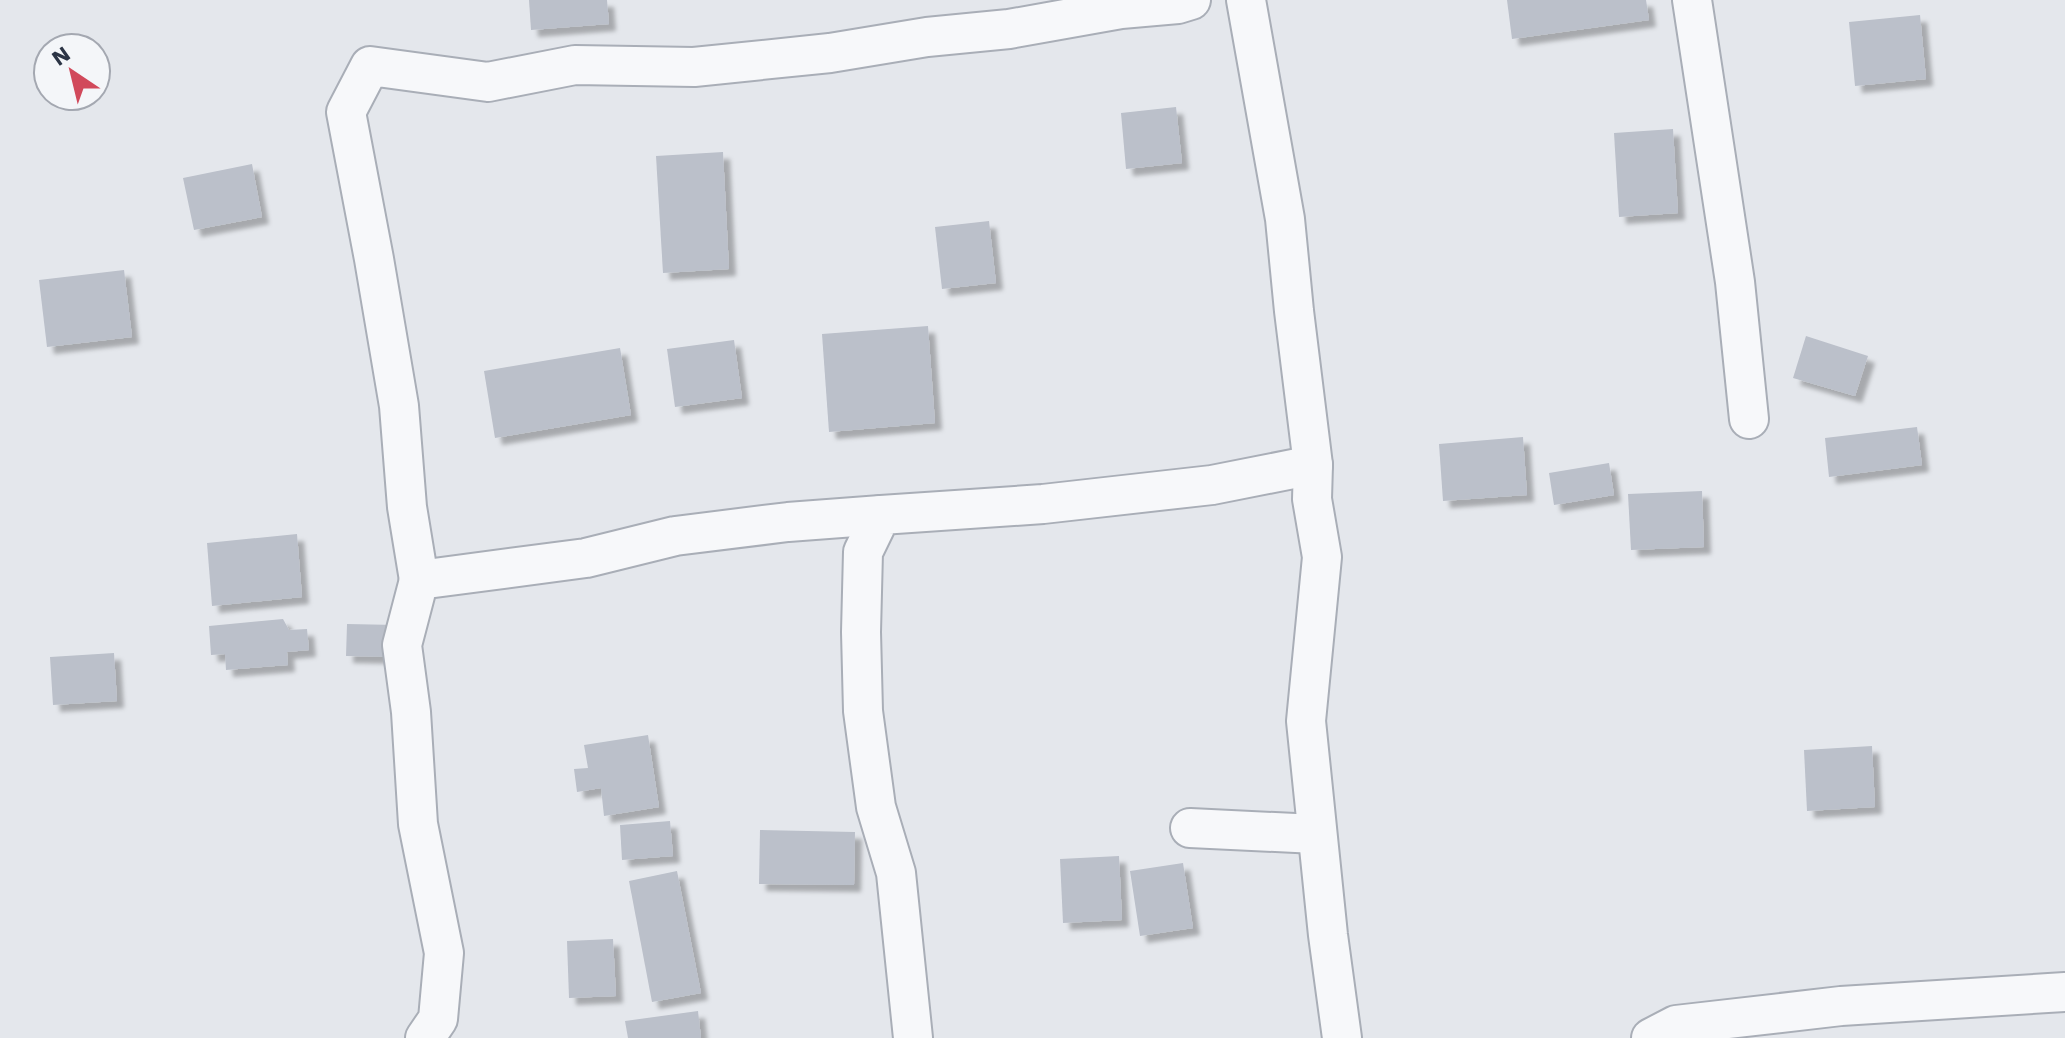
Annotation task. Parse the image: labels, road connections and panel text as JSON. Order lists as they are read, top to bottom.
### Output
{
  "north": "top left"
}
